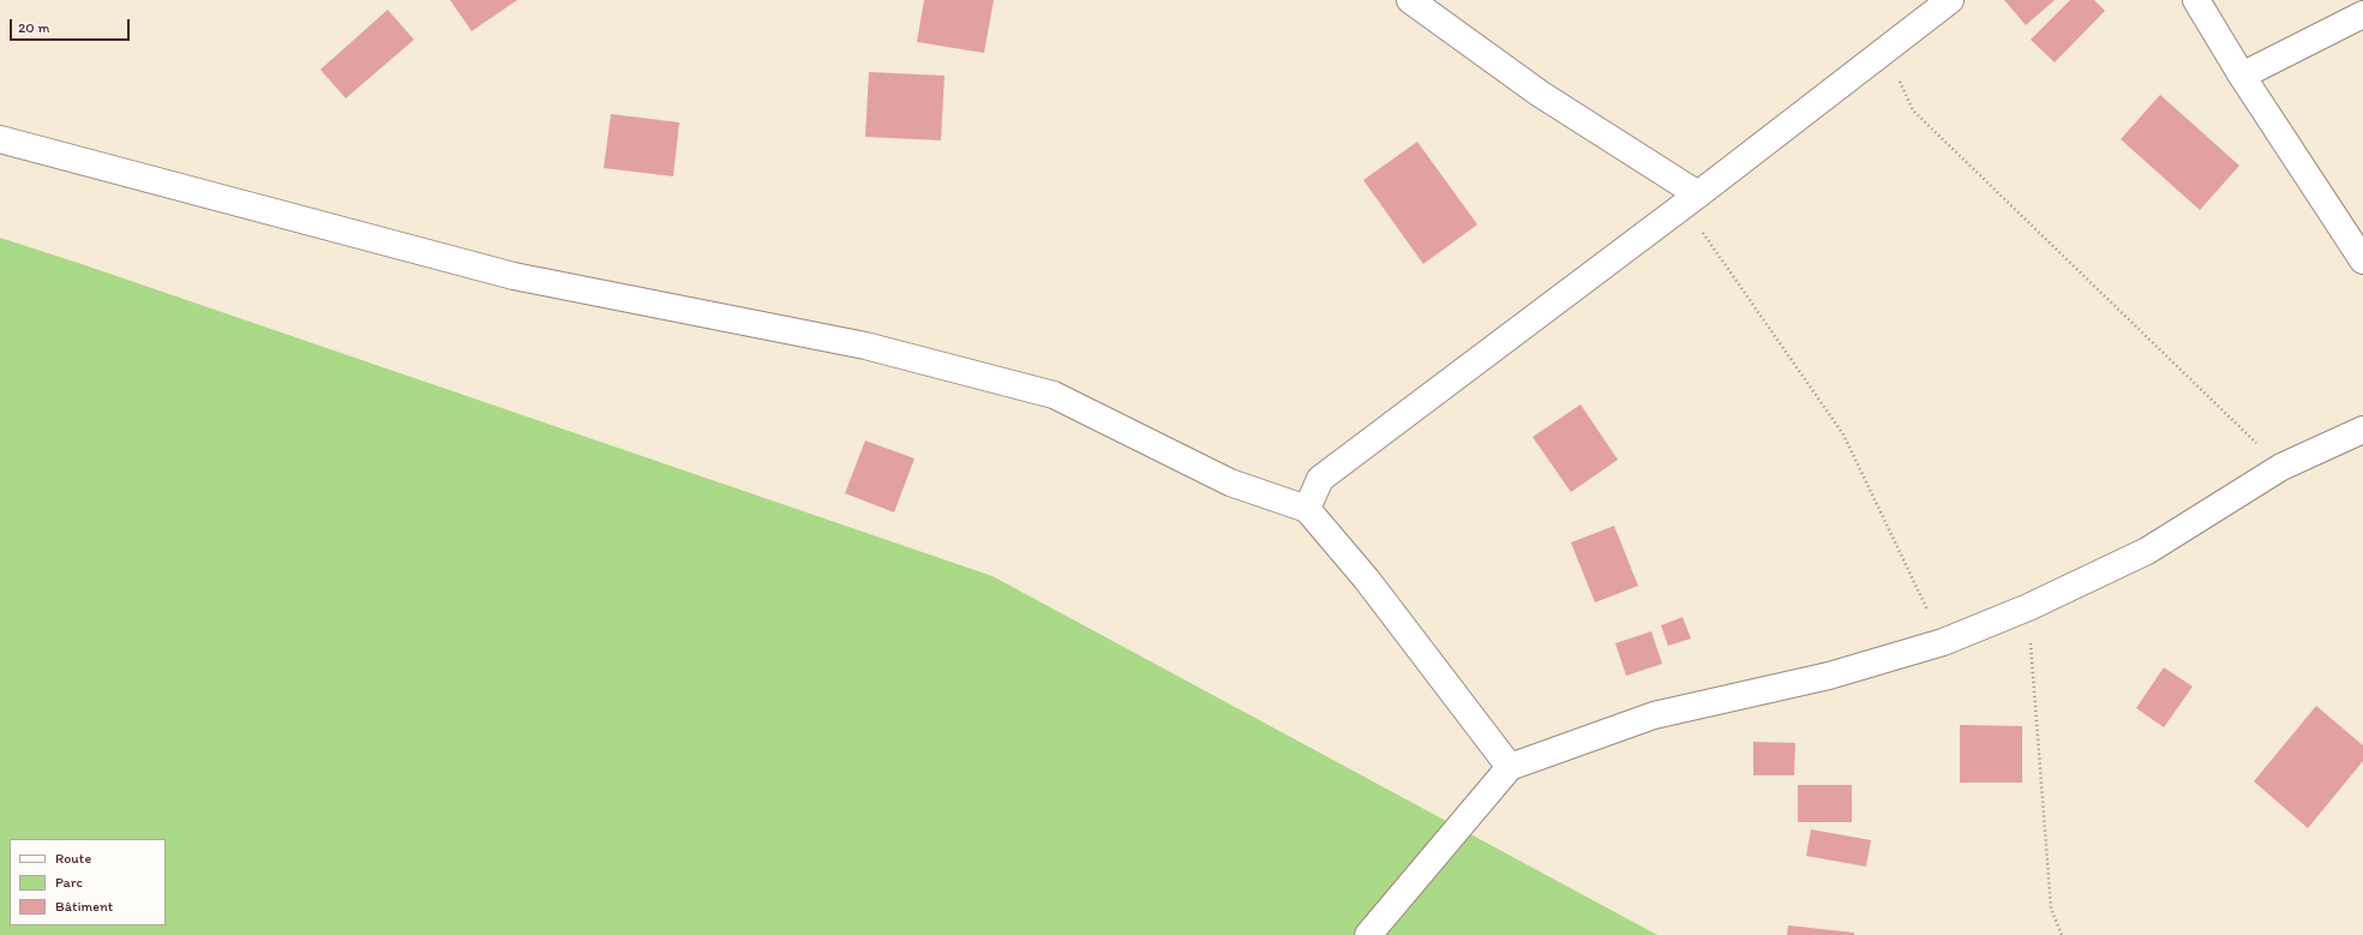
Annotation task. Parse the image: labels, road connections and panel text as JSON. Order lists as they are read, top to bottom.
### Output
{
  "legend": ["Route", "Parc", "Bâtiment"],
  "scale_bar": "20 m"
}
